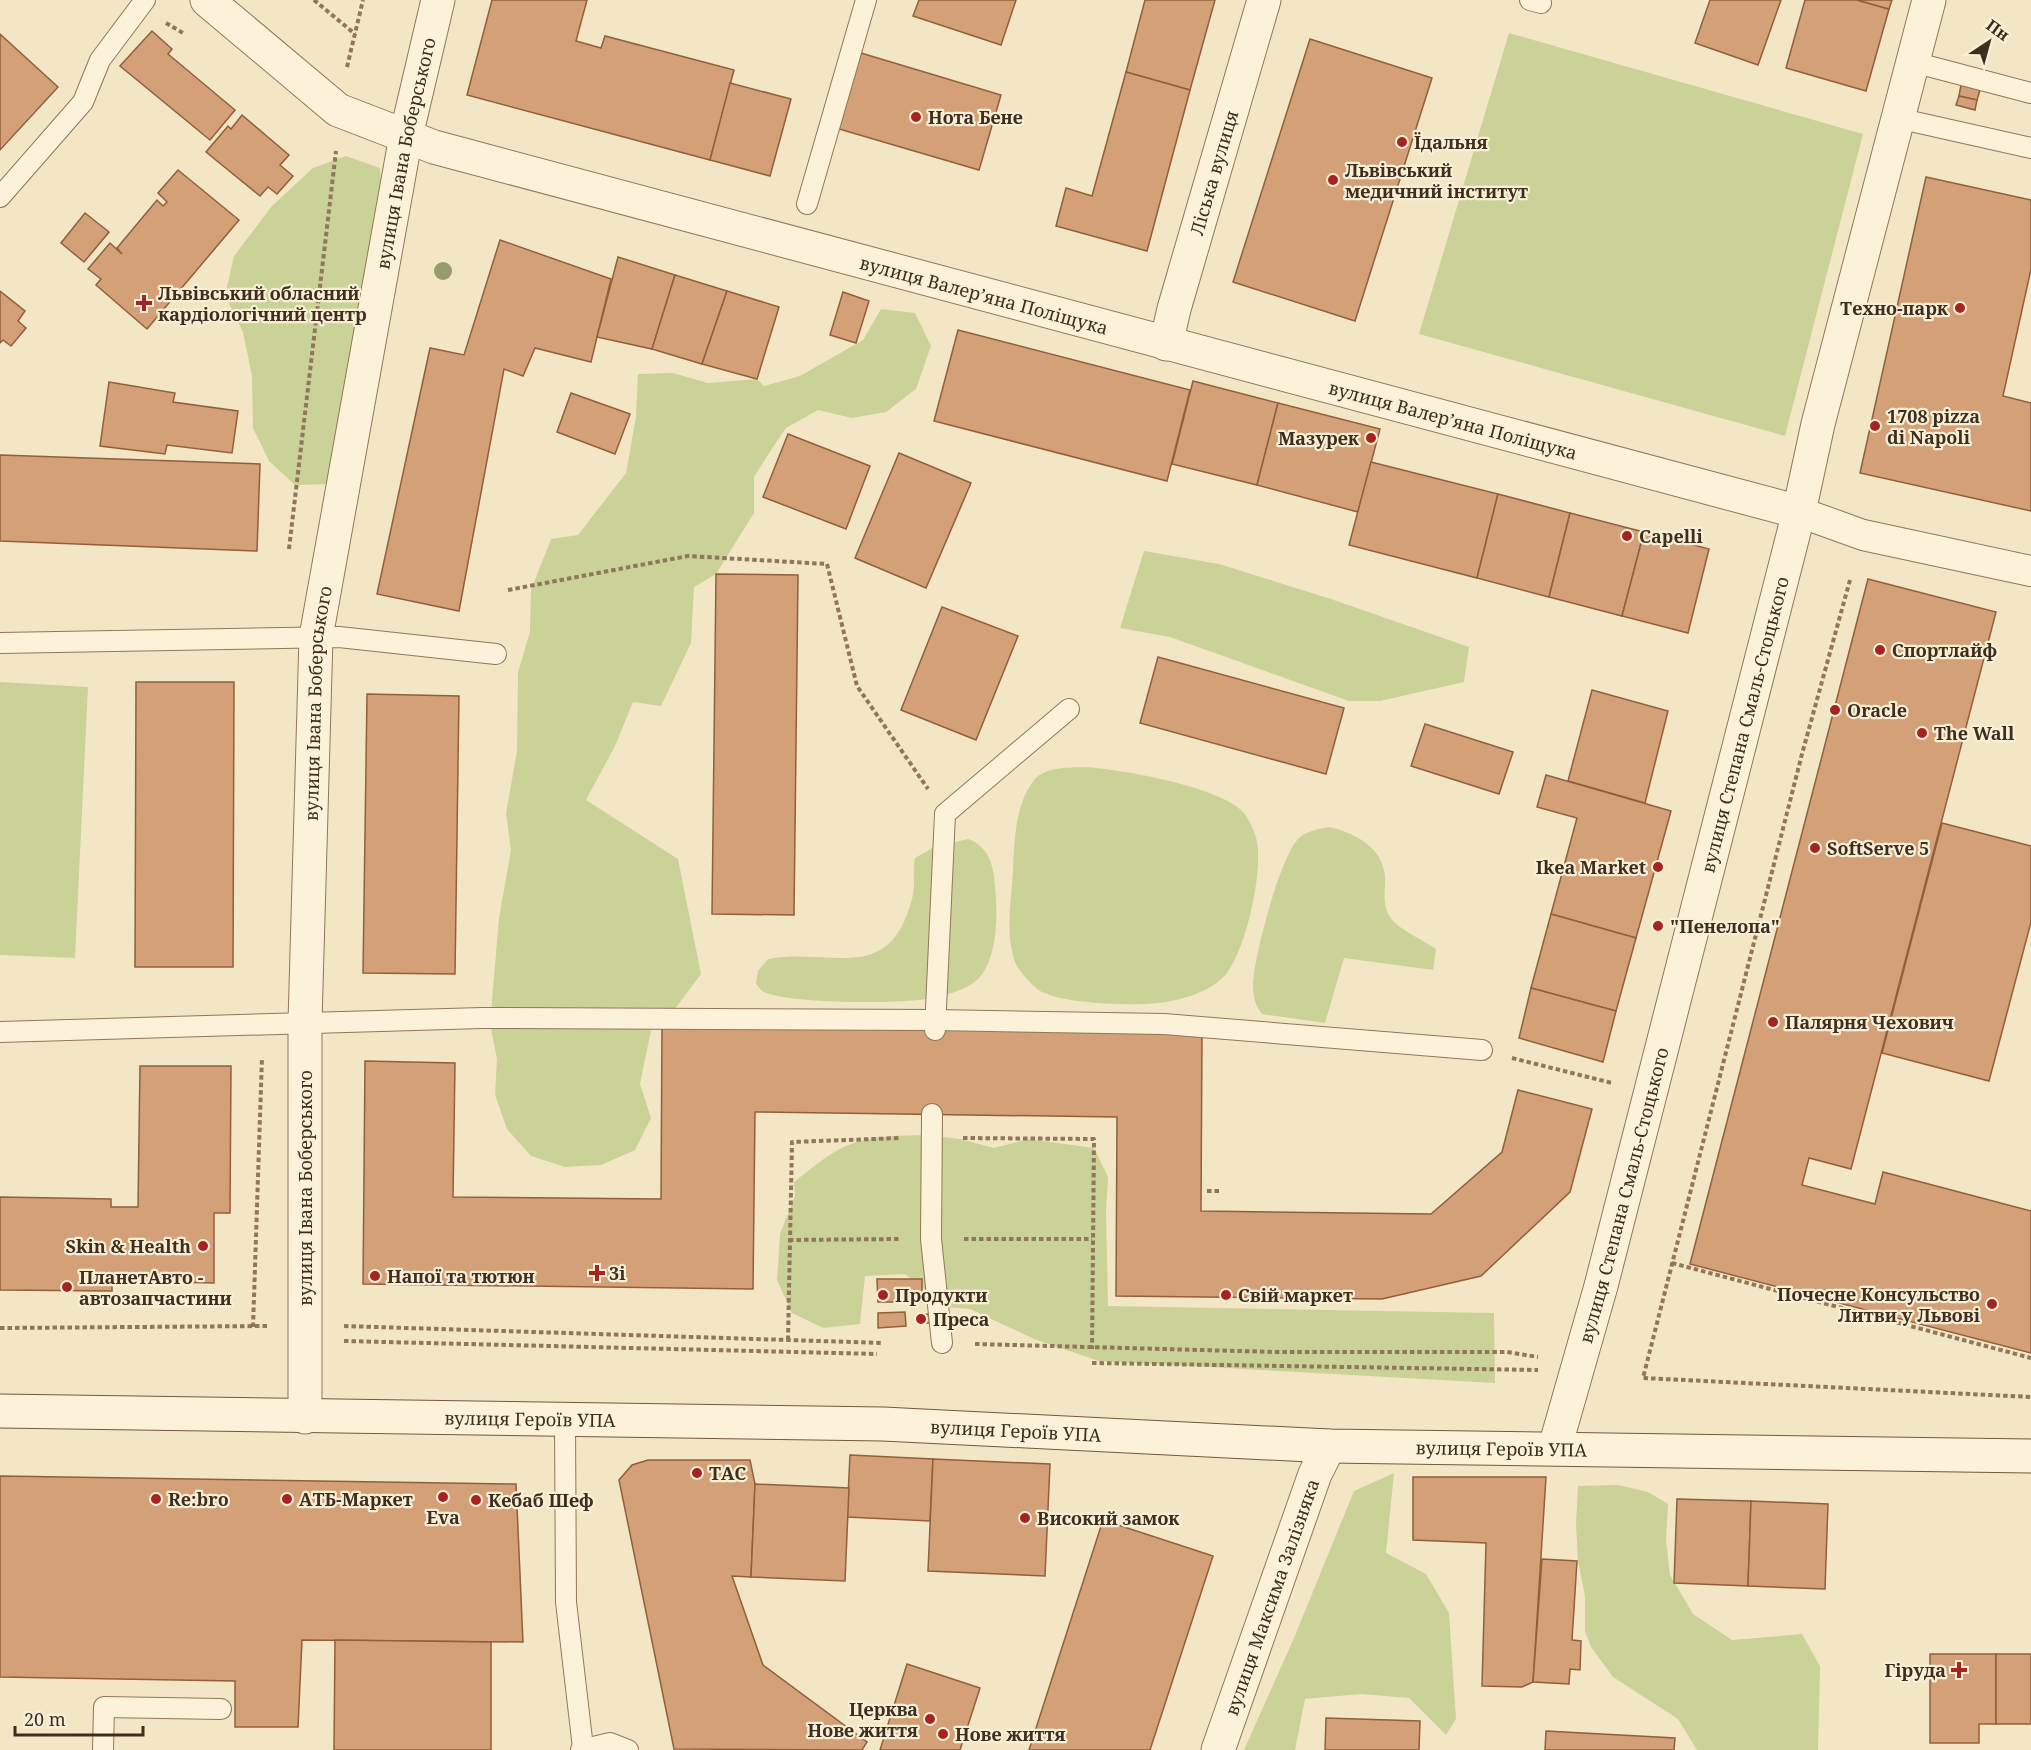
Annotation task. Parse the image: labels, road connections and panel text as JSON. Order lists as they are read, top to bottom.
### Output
{
  "streets": {
    "street": [
      "вулиця Івана Боберського",
      "Ліська вулиця",
      "вулиця Валерʼяна Поліщука",
      "вулиця Степана Смаль-Стоцького",
      "вулиця Героїв УПА",
      "вулиця Максима Залізняка"
    ]
  },
  "crossings": [
    ["вулиця Івана Боберського", "вулиця Валерʼяна Поліщука"],
    ["вулиця Івана Боберського", "вулиця Героїв УПА"],
    ["Ліська вулиця", "вулиця Валерʼяна Поліщука"],
    ["вулиця Валерʼяна Поліщука", "вулиця Степана Смаль-Стоцького"],
    ["вулиця Степана Смаль-Стоцького", "вулиця Героїв УПА"],
    ["вулиця Героїв УПА", "вулиця Максима Залізняка"]
  ],
  "places": {
    "other": [
      "Нота Бене",
      "Їдальня",
      "Львівський медичний інститут",
      "Техно-парк",
      "1708 pizza di Napoli",
      "Мазурек",
      "Capelli",
      "Спортлайф",
      "Oracle",
      "The Wall",
      "SoftServe 5",
      "Ikea Market",
      "\"Пенелопа\"",
      "Палярня Чехович",
      "Skin & Health",
      "Напої та тютюн",
      "ПланетАвто - автозапчастини",
      "Продукти",
      "Свій маркет",
      "Почесне Консульство Литви у Львові",
      "Преса",
      "ТАС",
      "Eva",
      "Re:bro",
      "АТБ-Маркет",
      "Кебаб Шеф",
      "Високий замок",
      "Церква Нове життя",
      "Нове життя"
    ],
    "health": ["Львівський обласний кардіологічний центр", "3і", "Гіруда"]
  },
  "scale_bar": "20 m",
  "north": "top right"
}
